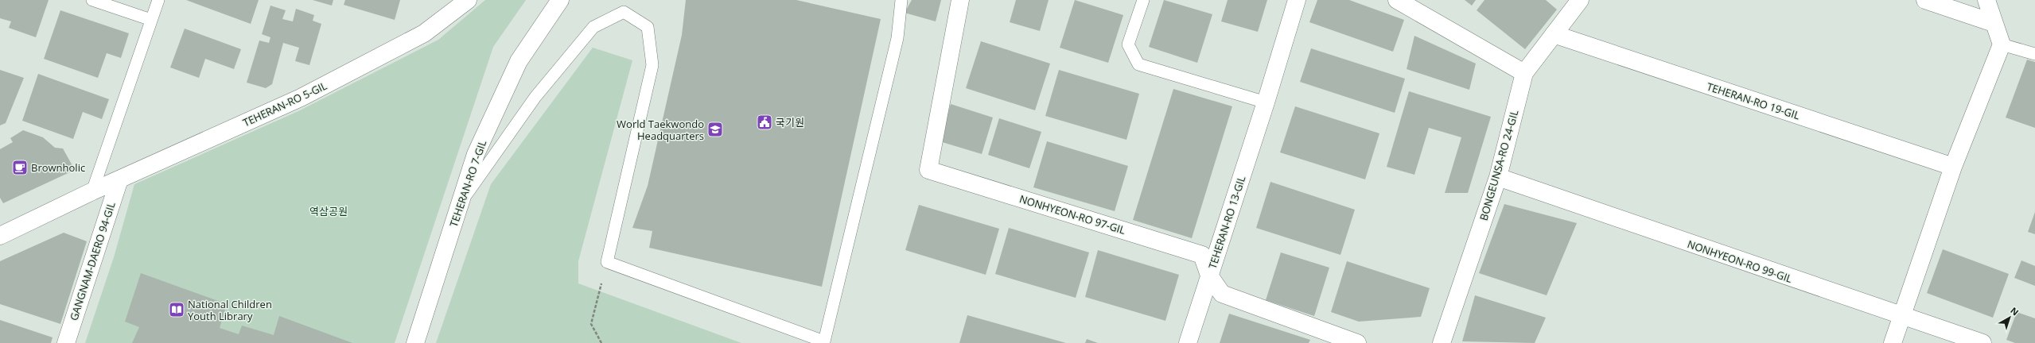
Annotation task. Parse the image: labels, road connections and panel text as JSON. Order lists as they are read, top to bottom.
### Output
{
  "streets": {
    "street": [
      "TEHERAN-RO 19-GIL",
      "TEHERAN-RO 5-GIL",
      "BONGEUNSA-RO 24-GIL",
      "TEHERAN-RO 7-GIL",
      "NONHYEON-RO 97-GIL",
      "TEHERAN-RO 13-GIL",
      "GANGNAM-DAERO 94-GIL",
      "NONHYEON-RO 99-GIL"
    ]
  },
  "crossings": [
    ["TEHERAN-RO 19-GIL", "BONGEUNSA-RO 24-GIL"],
    ["TEHERAN-RO 5-GIL", "GANGNAM-DAERO 94-GIL"],
    ["BONGEUNSA-RO 24-GIL", "NONHYEON-RO 99-GIL"],
    ["NONHYEON-RO 97-GIL", "TEHERAN-RO 13-GIL"]
  ],
  "parks": ["역삼공원"],
  "places": {
    "public building": ["국기원"],
    "school or university": ["World Taekwondo Headquarters"],
    "cafe": ["Brownholic"],
    "library": ["National Children Youth Library"]
  },
  "north": "top right"
}
